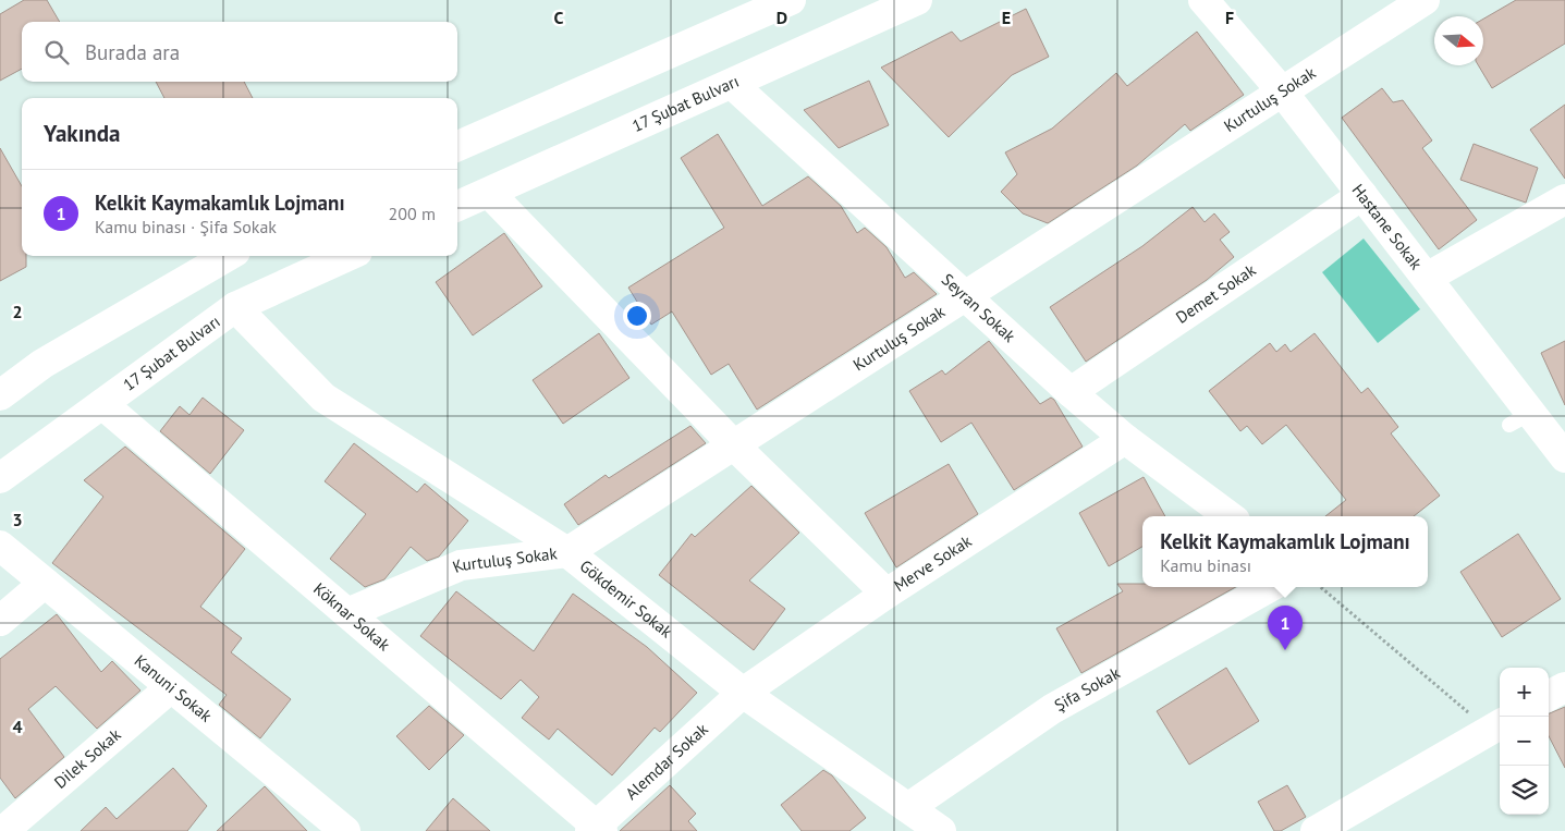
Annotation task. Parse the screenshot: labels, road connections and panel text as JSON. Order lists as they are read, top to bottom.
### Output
{
  "streets": {
    "main road": [
      "Kurtuluş Sokak",
      "17 Şubat Bulvarı",
      "Hastane Sokak",
      "Demet Sokak",
      "Seyran Sokak",
      "Merve Sokak",
      "Gökdemir Sokak",
      "Köknar Sokak",
      "Kanuni Sokak",
      "Şifa Sokak",
      "Dilek Sokak",
      "Alemdar Sokak"
    ]
  },
  "crossings": [
    ["Kurtuluş Sokak", "Hastane Sokak"],
    ["Kurtuluş Sokak", "Seyran Sokak"],
    ["Kurtuluş Sokak", "Gökdemir Sokak"],
    ["Kurtuluş Sokak", "Köknar Sokak"],
    ["17 Şubat Bulvarı", "Seyran Sokak"],
    ["17 Şubat Bulvarı", "Gökdemir Sokak"],
    ["17 Şubat Bulvarı", "Köknar Sokak"],
    ["Hastane Sokak", "Demet Sokak"],
    ["Demet Sokak", "Seyran Sokak"],
    ["Seyran Sokak", "Merve Sokak"],
    ["Merve Sokak", "Gökdemir Sokak"],
    ["Merve Sokak", "Alemdar Sokak"],
    ["Gökdemir Sokak", "Şifa Sokak"],
    ["Gökdemir Sokak", "Alemdar Sokak"],
    ["Köknar Sokak", "Alemdar Sokak"],
    ["Kanuni Sokak", "Dilek Sokak"]
  ],
  "north": "right",
  "page": {
    "search": "Burada ara",
    "heading": "Yakında",
    "list": [
      {
        "mark": "1",
        "name": "Kelkit Kaymakamlık Lojmanı",
        "note": "Kamu binası · Şifa Sokak",
        "value": "200 m"
      }
    ],
    "popup": ["Kelkit Kaymakamlık Lojmanı", "Kamu binası"],
    "pins": "1",
    "map_buttons": ["+", "−"]
  },
  "grid": {
    "columns": [
      "C",
      "D",
      "E",
      "F"
    ],
    "rows": ["2", "3", "4"]
  }
}
